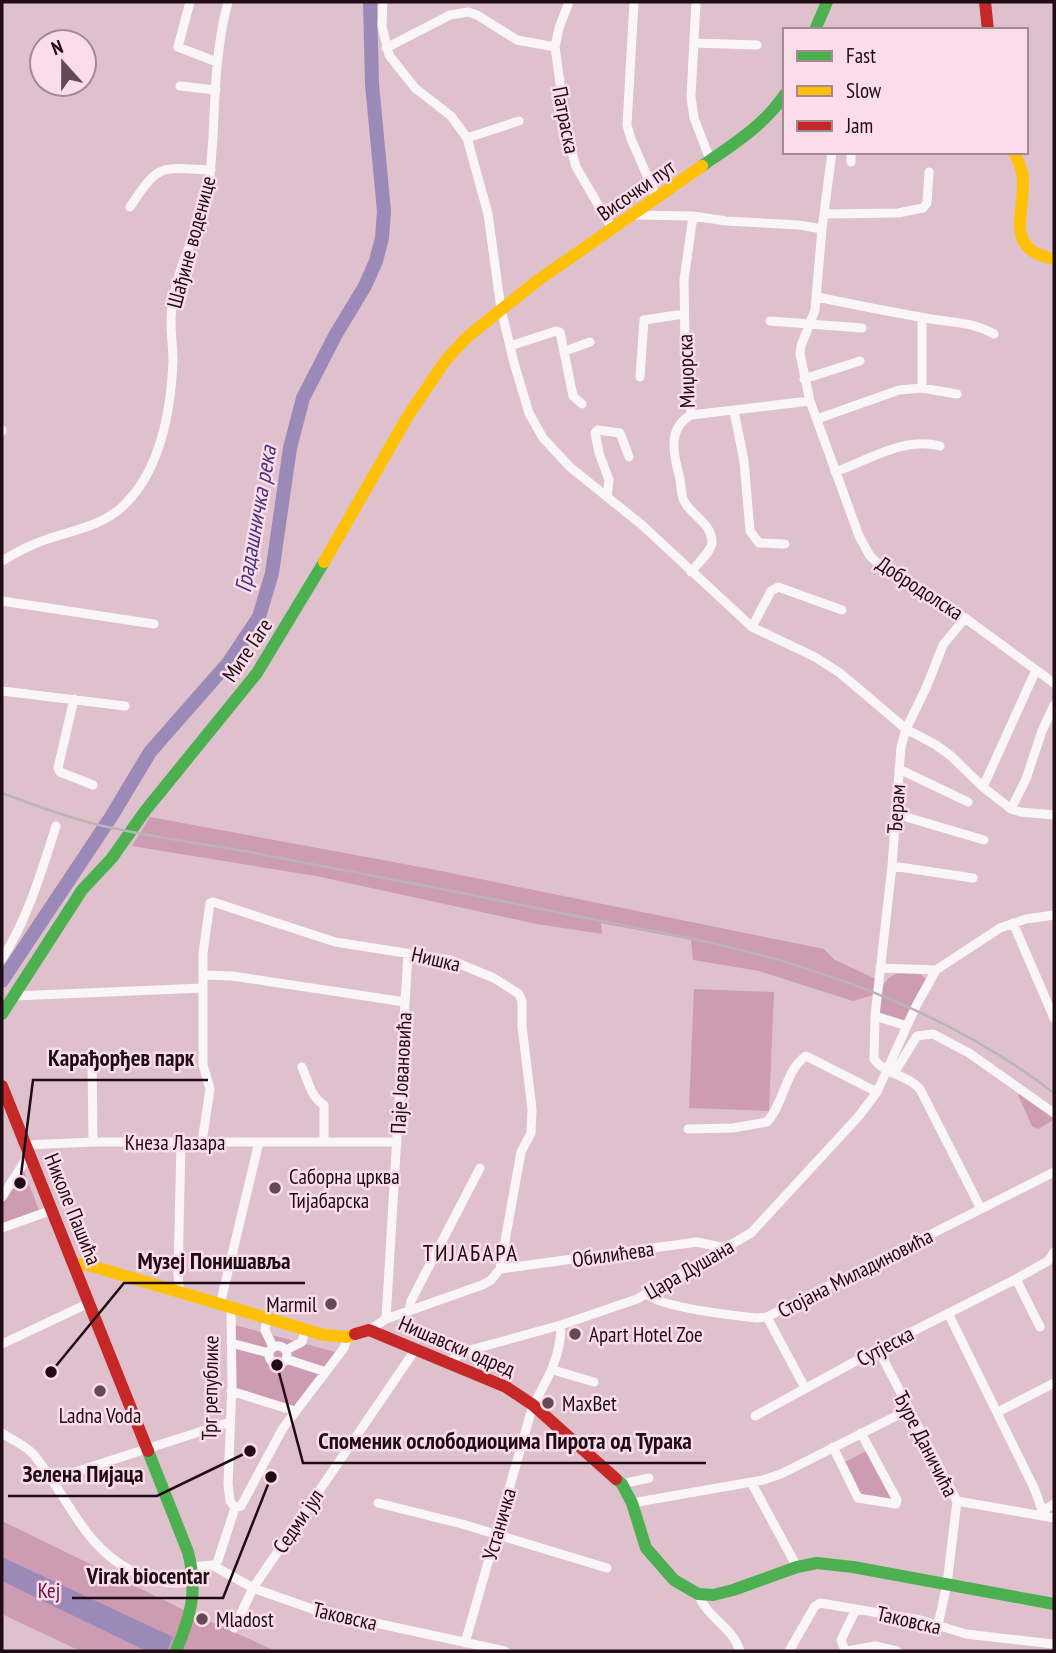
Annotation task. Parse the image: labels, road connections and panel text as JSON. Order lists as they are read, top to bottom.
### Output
{
  "streets": {
    "main road": [
      "Височки пут",
      "Мите Гаге",
      "Николе Пашића",
      "Нишавски одред",
      "Трг републике"
    ],
    "street": [
      "Патраска",
      "Шађине воденице",
      "Миџорска",
      "Добродолска",
      "Ђерам",
      "Нишка",
      "Паје Јовановића",
      "Кнеза Лазара",
      "Обилићева",
      "Цара Душана",
      "Стојана Миладиновића",
      "Сутјеска",
      "Ђуре Даничића",
      "Седми јул",
      "Устаничка",
      "Таковска"
    ]
  },
  "crossings": [
    ["Патраска", "Височки пут"],
    ["Височки пут", "Мите Гаге"],
    ["Добродолска", "Ђерам"],
    ["Нишка", "Паје Јовановића"],
    ["Нишка", "Обилићева"],
    ["Паје Јовановића", "Кнеза Лазара"],
    ["Паје Јовановића", "Обилићева"],
    ["Паје Јовановића", "Трг републике"],
    ["Кнеза Лазара", "Николе Пашића"],
    ["Николе Пашића", "Трг републике"],
    ["Николе Пашића", "Таковска"],
    ["Обилићева", "Цара Душана"],
    ["Обилићева", "Трг републике"],
    ["Цара Душана", "Стојана Миладиновића"],
    ["Цара Душана", "Нишавски одред"],
    ["Цара Душана", "Устаничка"],
    ["Нишавски одред", "Трг републике"],
    ["Нишавски одред", "Седми јул"],
    ["Нишавски одред", "Устаничка"],
    ["Сутјеска", "Ђуре Даничића"],
    ["Седми јул", "Таковска"],
    ["Устаничка", "Таковска"]
  ],
  "districts": ["ТИЈАБАРА"],
  "water": ["Градашничка река"],
  "parks": ["Кеј"],
  "places": [
    "Карађорђев парк",
    "Саборна црква Тијабарска",
    "Marmil",
    "Apart Hotel Zoe",
    "Споменик ослободиоцима Пирота од Турака",
    "Музеј Понишавља",
    "Ladna Voda",
    "MaxBet",
    "Зелена Пијаца",
    "Virak biocentar",
    "Mladost"
  ],
  "legend": ["Fast", "Slow", "Jam"],
  "north": "top"
}
